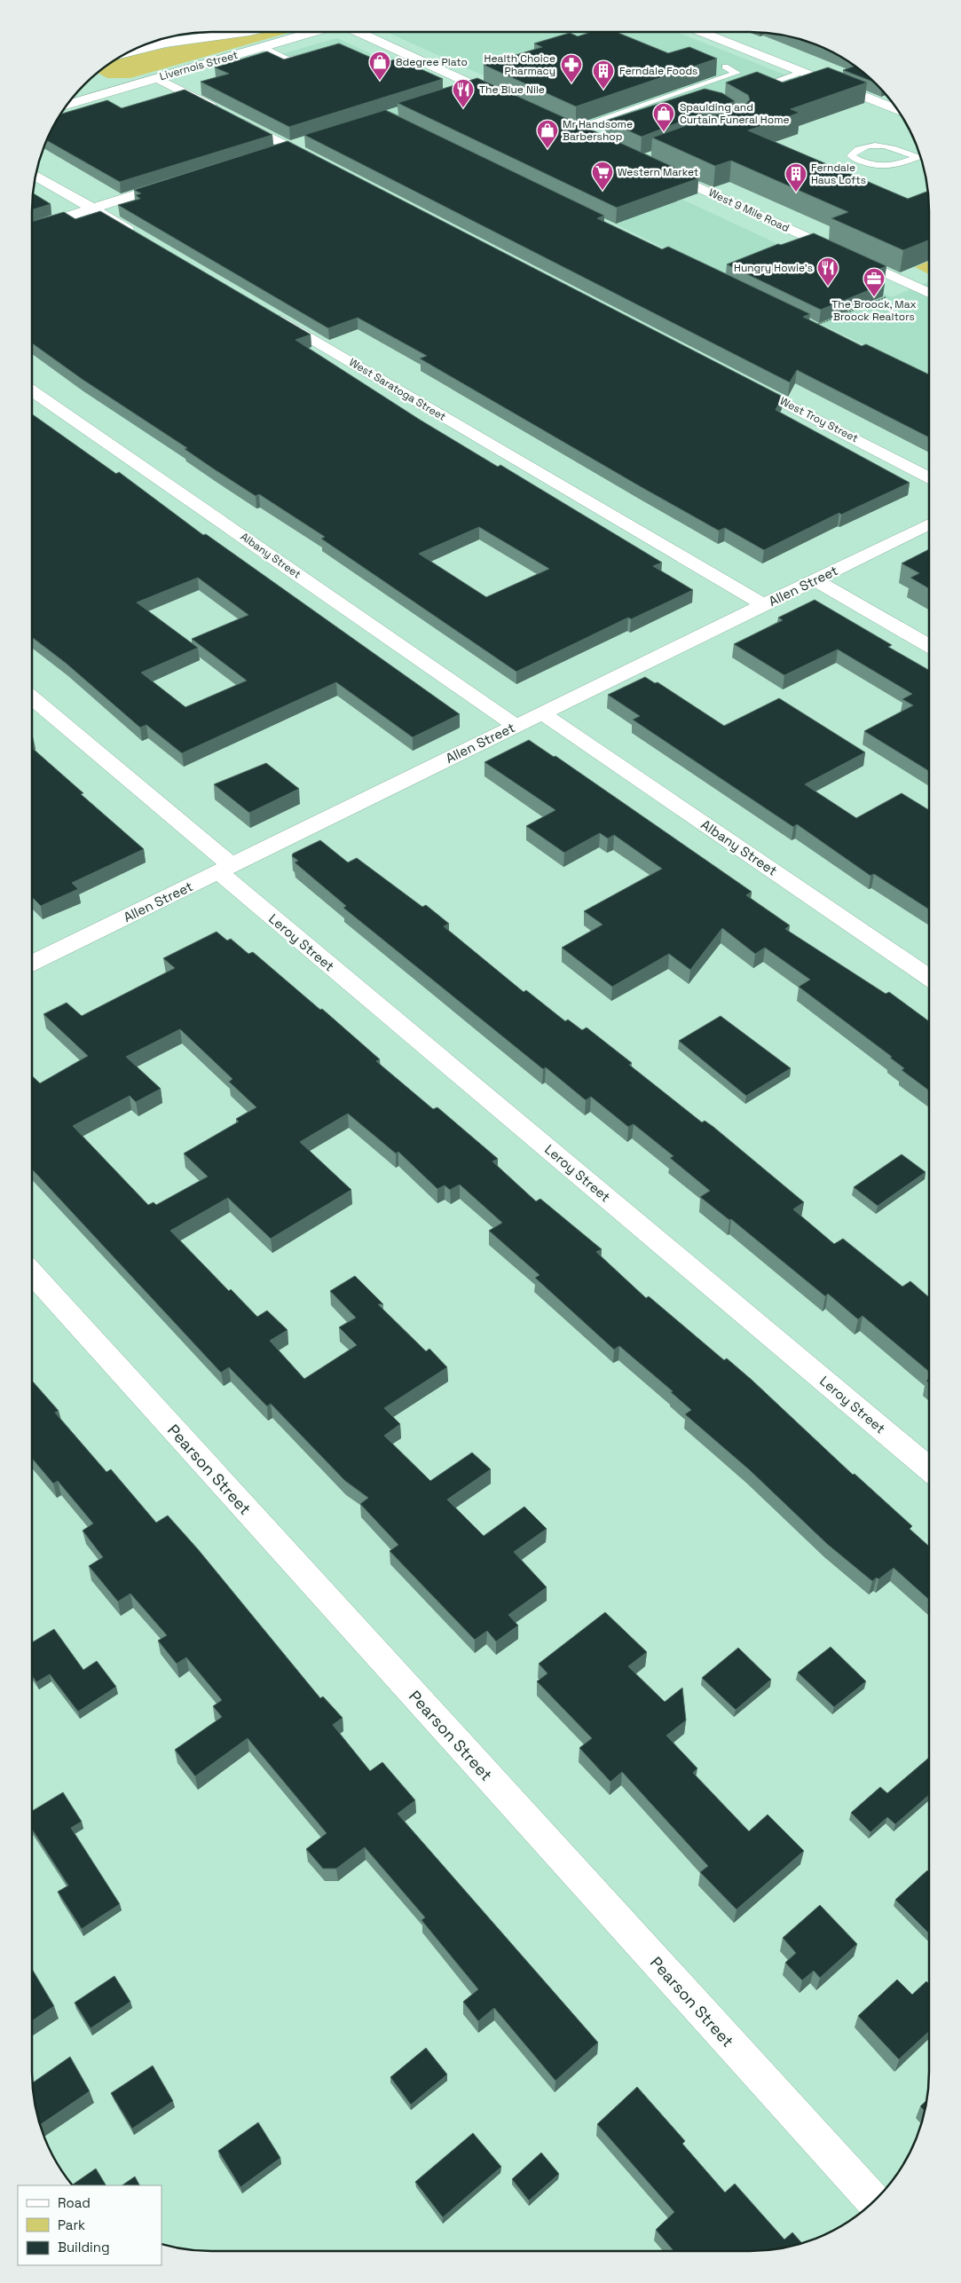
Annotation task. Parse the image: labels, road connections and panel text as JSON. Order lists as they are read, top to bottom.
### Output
{
  "streets": {
    "street": [
      "Livernois Street",
      "West 9 Mile Road",
      "West Saratoga Street",
      "West Troy Street",
      "Albany Street",
      "Allen Street",
      "Leroy Street",
      "Pearson Street"
    ]
  },
  "crossings": [
    ["West Saratoga Street", "Allen Street"],
    ["Albany Street", "Allen Street"],
    ["Allen Street", "Leroy Street"]
  ],
  "places": {
    "shop": ["8degree Plato", "Spaulding and Curtain Funeral Home", "Mr Handsome Barbershop"],
    "pharmacy": ["Health Choice Pharmacy"],
    "building": ["Ferndale Foods", "Ferndale Haus Lofts"],
    "restaurant": ["The Blue Nile", "Hungry Howie's"],
    "supermarket": ["Western Market"],
    "office": ["The Broock, Max Broock Realtors"]
  },
  "legend": ["Road", "Park", "Building"]
}
